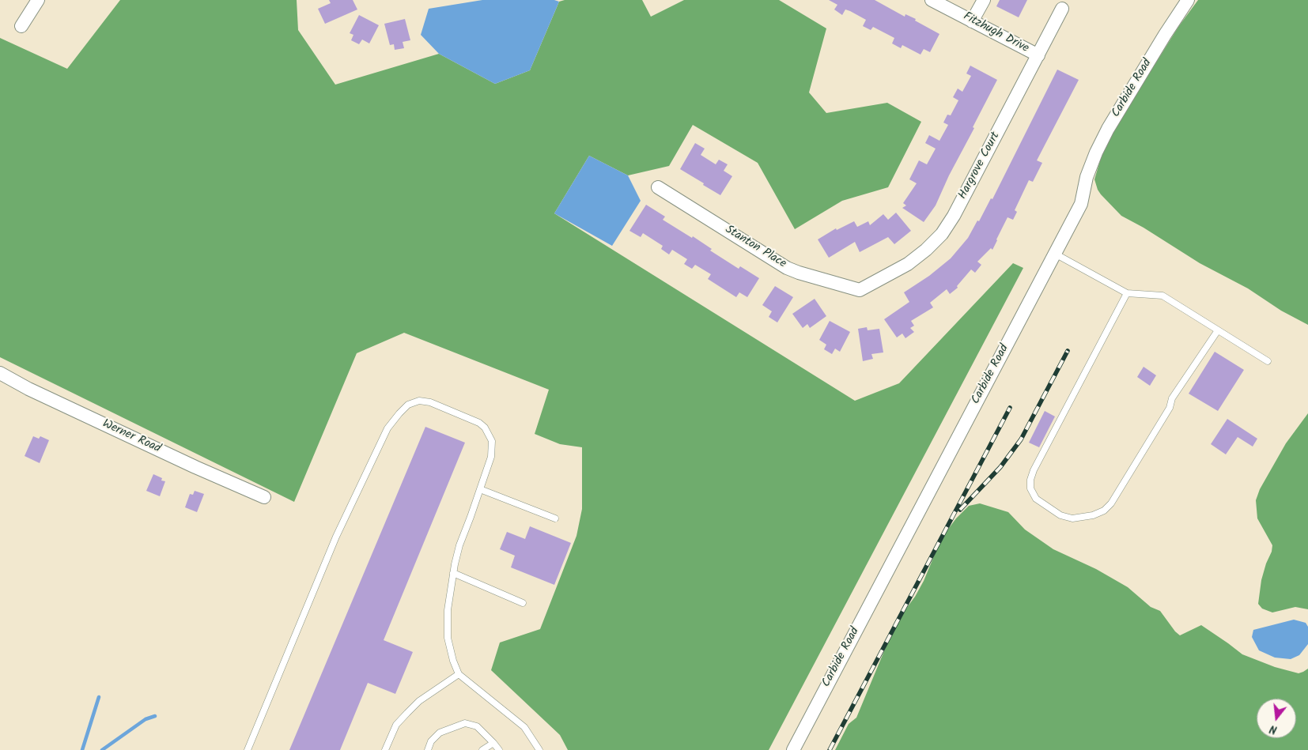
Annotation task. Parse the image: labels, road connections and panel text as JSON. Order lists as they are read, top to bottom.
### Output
{
  "streets": {
    "street": [
      "Fitzhugh Drive",
      "Carbide Road",
      "Hargrove Court",
      "Stanton Place",
      "Werner Road"
    ]
  },
  "crossings": [
    ["Fitzhugh Drive", "Hargrove Court"],
    ["Hargrove Court", "Stanton Place"]
  ],
  "north": "bottom"
}
